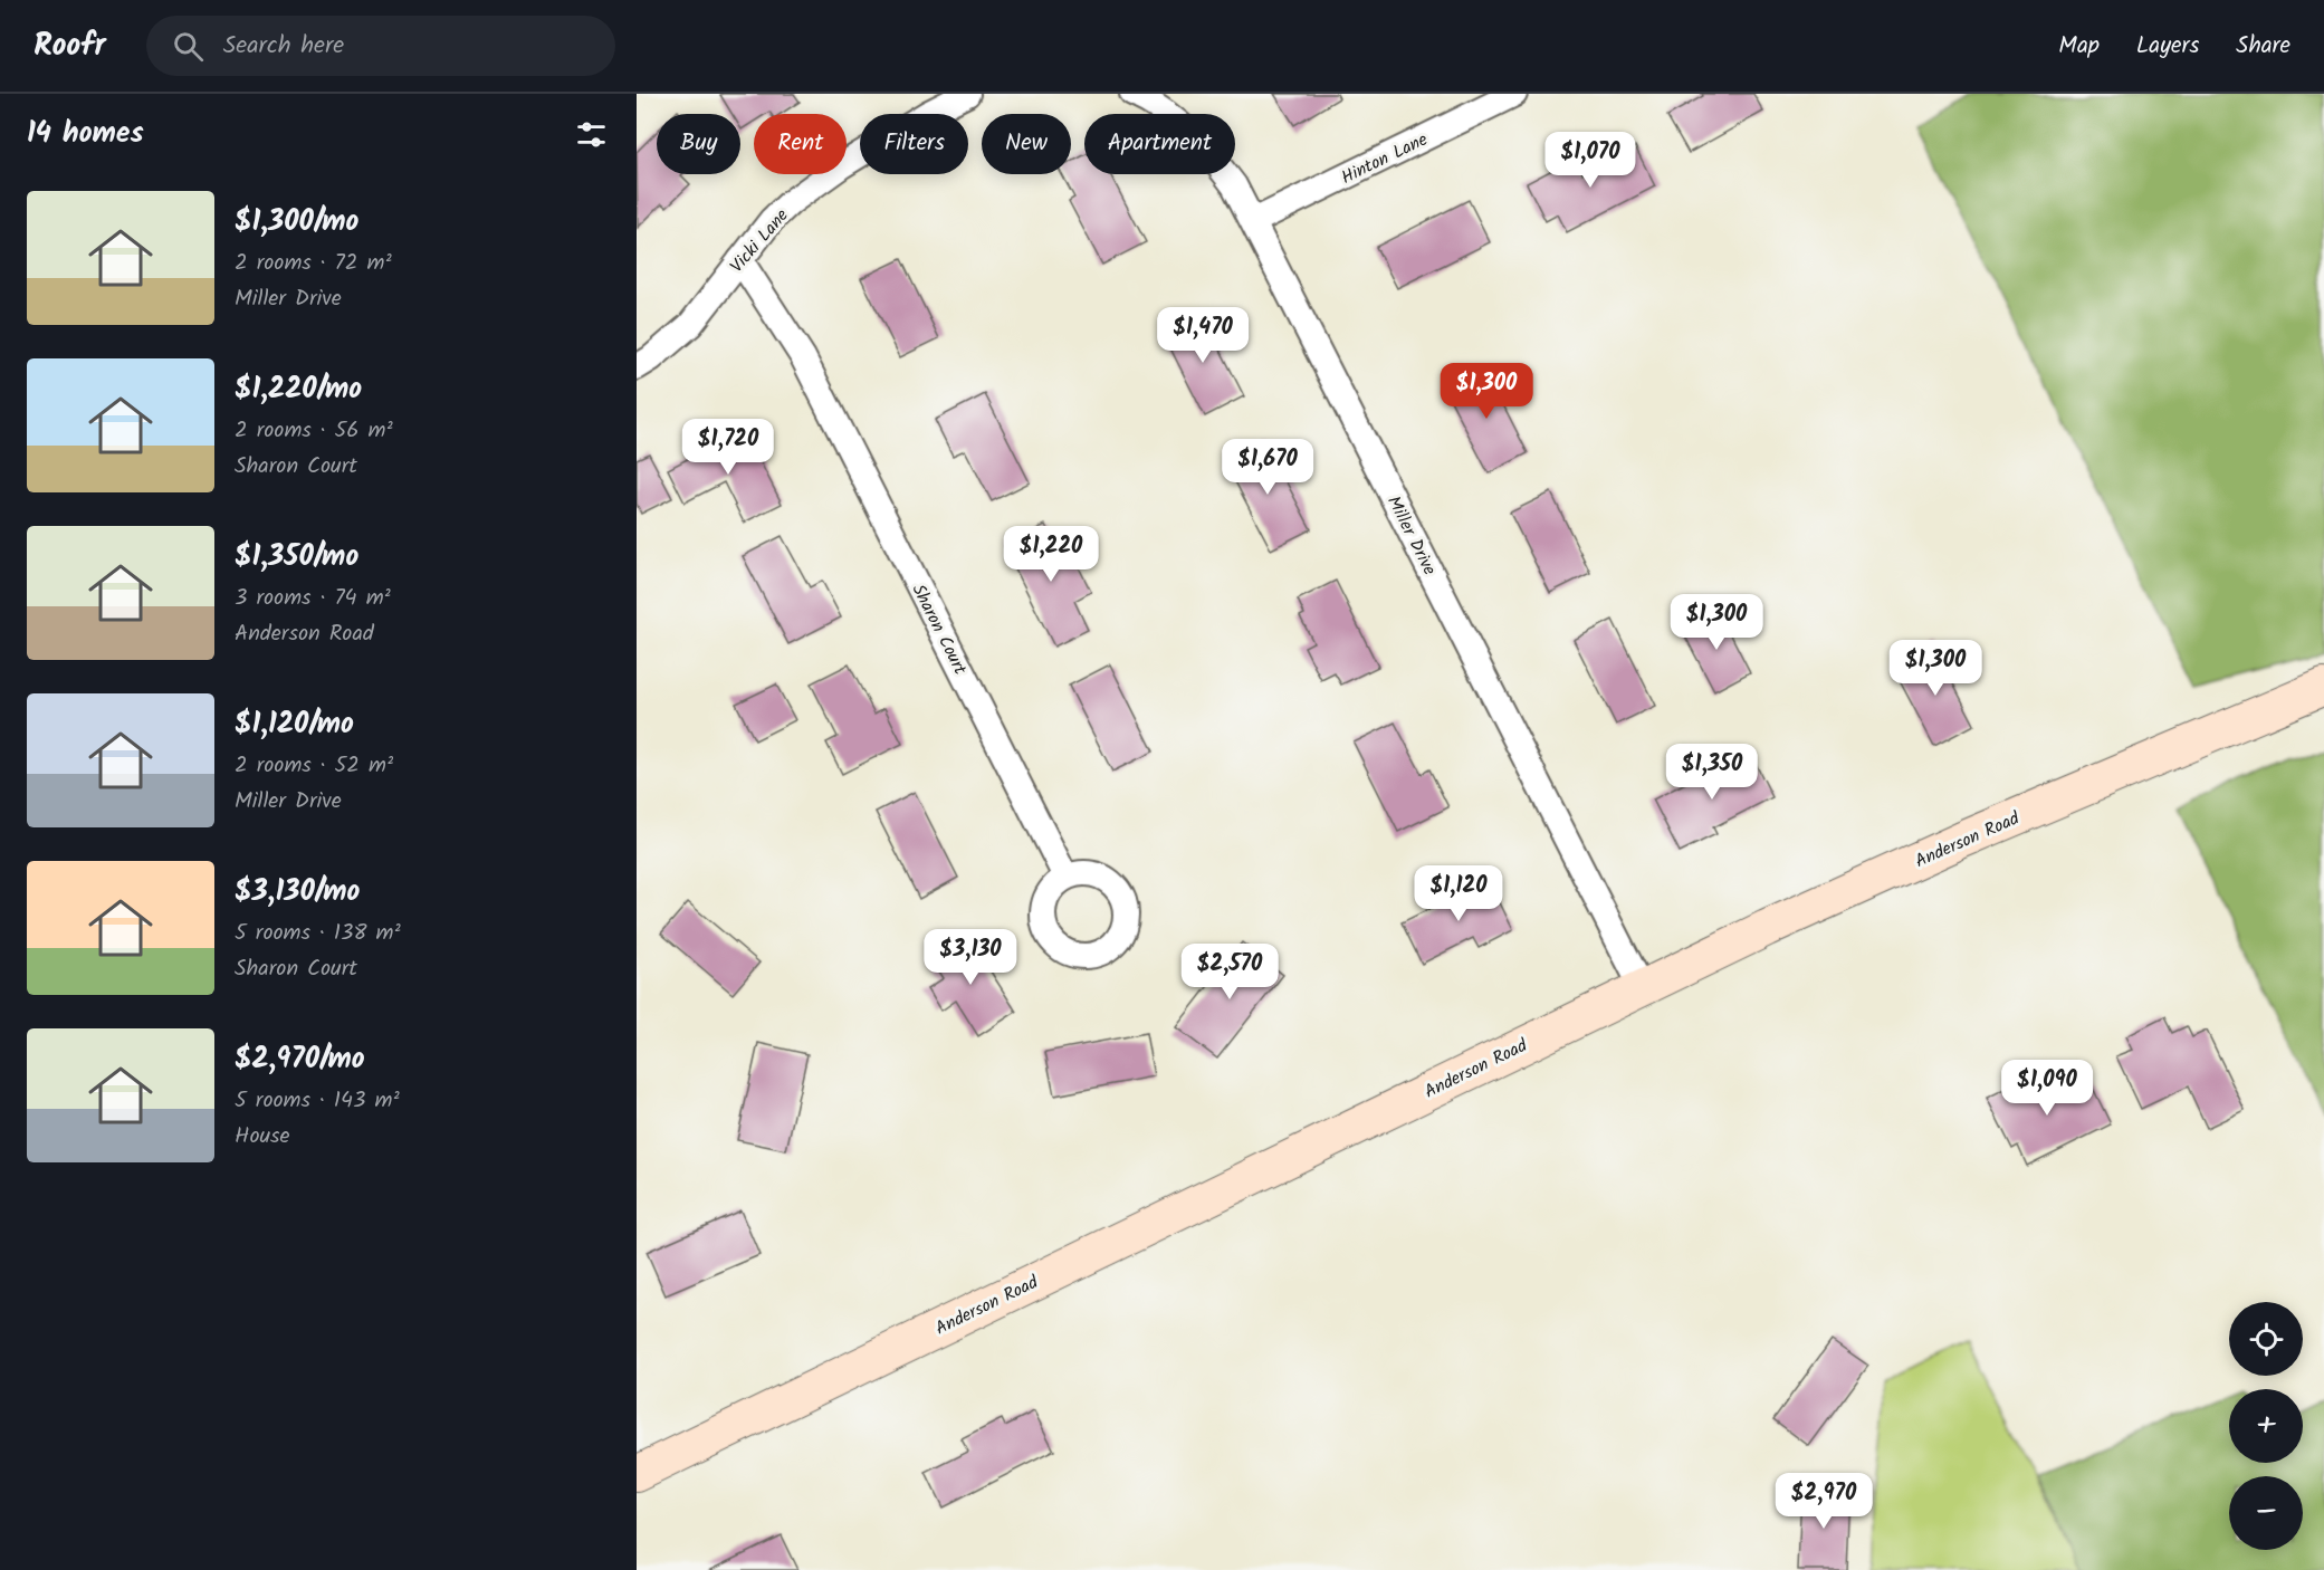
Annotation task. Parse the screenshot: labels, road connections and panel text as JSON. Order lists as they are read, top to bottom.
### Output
{
  "streets": {
    "street": [
      "Hinton Lane",
      "Vicki Lane",
      "Miller Drive",
      "Sharon Court",
      "Anderson Road"
    ]
  },
  "crossings": [
    ["Hinton Lane", "Miller Drive"],
    ["Vicki Lane", "Sharon Court"],
    ["Miller Drive", "Anderson Road"]
  ],
  "page": {
    "header": "Roofr",
    "search": "Search here",
    "nav": ["Map", "Layers", "Share"],
    "heading": "14 homes",
    "chip": [
      "Buy",
      "Rent",
      "Filters",
      "New",
      "Apartment"
    ],
    "price": [
      "$1,070",
      "$1,470",
      "$1,300",
      "$1,720",
      "$1,670",
      "$1,220",
      "$1,300",
      "$1,300",
      "$1,350",
      "$1,120",
      "$3,130",
      "$2,570",
      "$1,090",
      "$2,970"
    ],
    "list": [
      {
        "name": "$1,300/mo",
        "note": "2 rooms · 72 m² · Miller Drive"
      },
      {
        "name": "$1,220/mo",
        "note": "2 rooms · 56 m² · Sharon Court"
      },
      {
        "name": "$1,350/mo",
        "note": "3 rooms · 74 m² · Anderson Road"
      },
      {
        "name": "$1,120/mo",
        "note": "2 rooms · 52 m² · Miller Drive"
      },
      {
        "name": "$3,130/mo",
        "note": "5 rooms · 138 m² · Sharon Court"
      },
      {
        "name": "$2,970/mo",
        "note": "5 rooms · 143 m² · House"
      }
    ],
    "map_buttons": ["+", "−"]
  }
}
